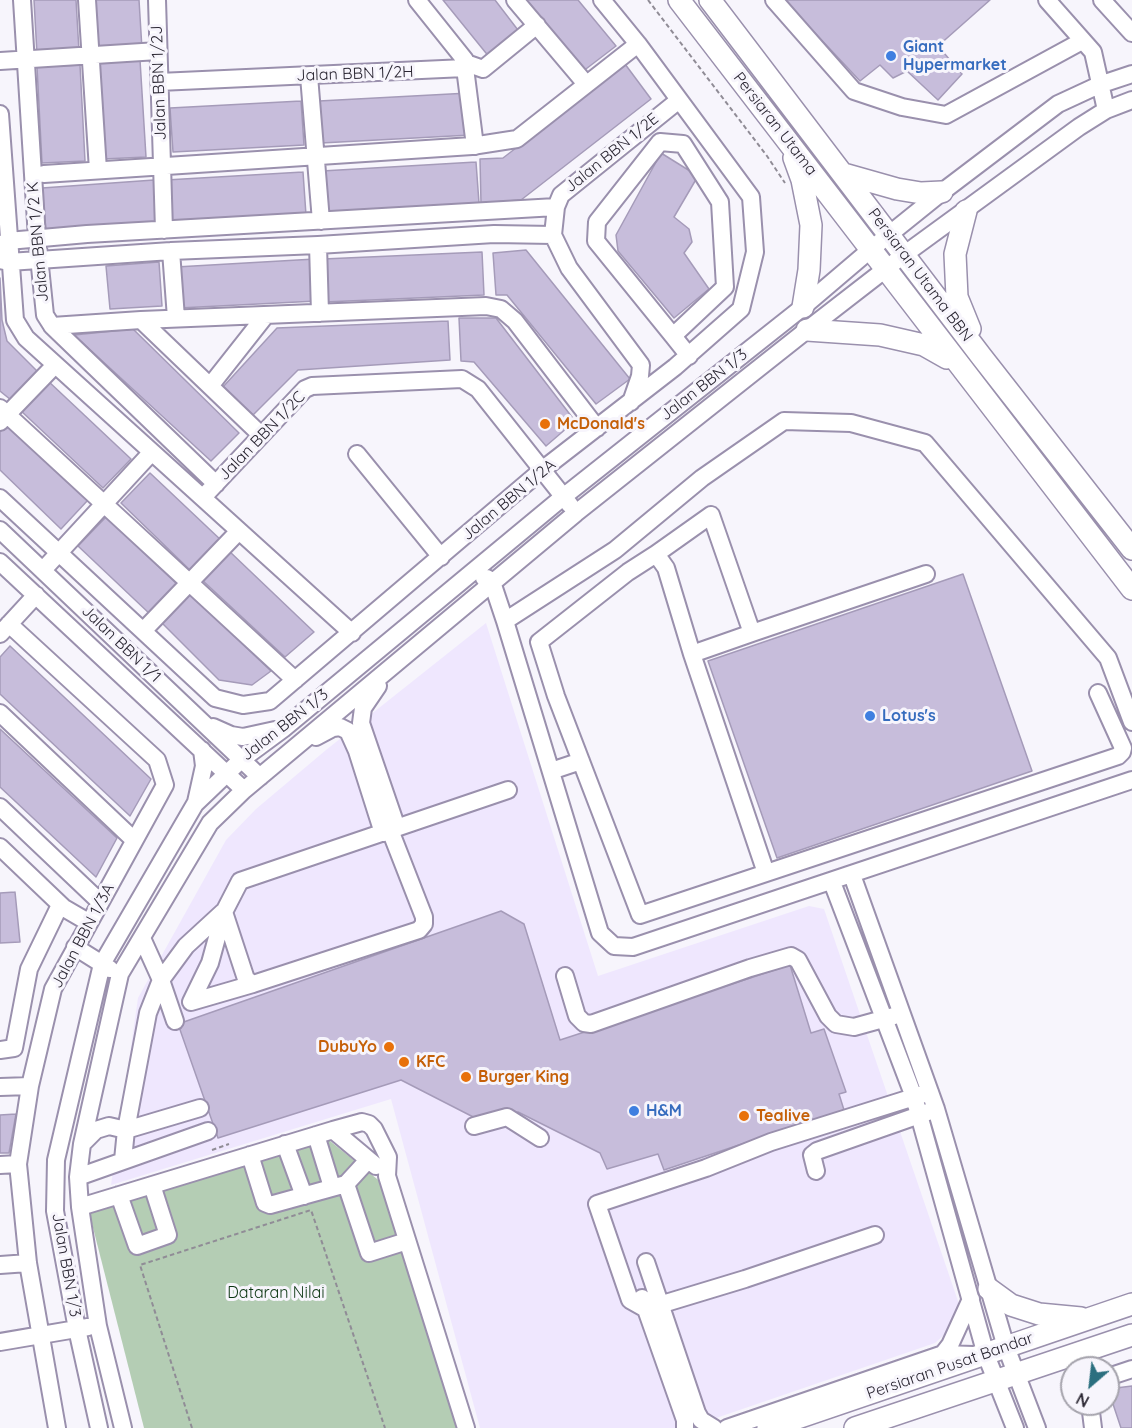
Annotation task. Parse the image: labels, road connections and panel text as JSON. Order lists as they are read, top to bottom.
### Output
{
  "streets": {
    "main road": ["Persiaran Utama", "Persiaran Utama BBN", "Persiaran Pusat Bandar"],
    "street": [
      "Jalan BBN 1/2H",
      "Jalan BBN 1/2J",
      "Jalan BBN 1/2E",
      "Jalan BBN 1/2 K",
      "Jalan BBN 1/3",
      "Jalan BBN 1/2C",
      "Jalan BBN 1/2A",
      "Jalan BBN 1/1",
      "Jalan BBN 1/3A"
    ]
  },
  "crossings": [
    ["Jalan BBN 1/2H", "Jalan BBN 1/2J"],
    ["Persiaran Utama", "Persiaran Utama BBN"],
    ["Persiaran Utama", "Jalan BBN 1/3"],
    ["Jalan BBN 1/2E", "Jalan BBN 1/2A"],
    ["Jalan BBN 1/2 K", "Jalan BBN 1/2C"],
    ["Persiaran Utama BBN", "Jalan BBN 1/3"],
    ["Jalan BBN 1/3", "Jalan BBN 1/2C"],
    ["Jalan BBN 1/3", "Jalan BBN 1/1"],
    ["Jalan BBN 1/2C", "Jalan BBN 1/2A"]
  ],
  "parks": ["Dataran Nilai"],
  "places": [
    "Giant Hypermarket",
    "McDonald's",
    "Lotus's",
    "DubuYo",
    "KFC",
    "Burger King",
    "H&M",
    "Tealive"
  ],
  "north": "bottom left"
}
